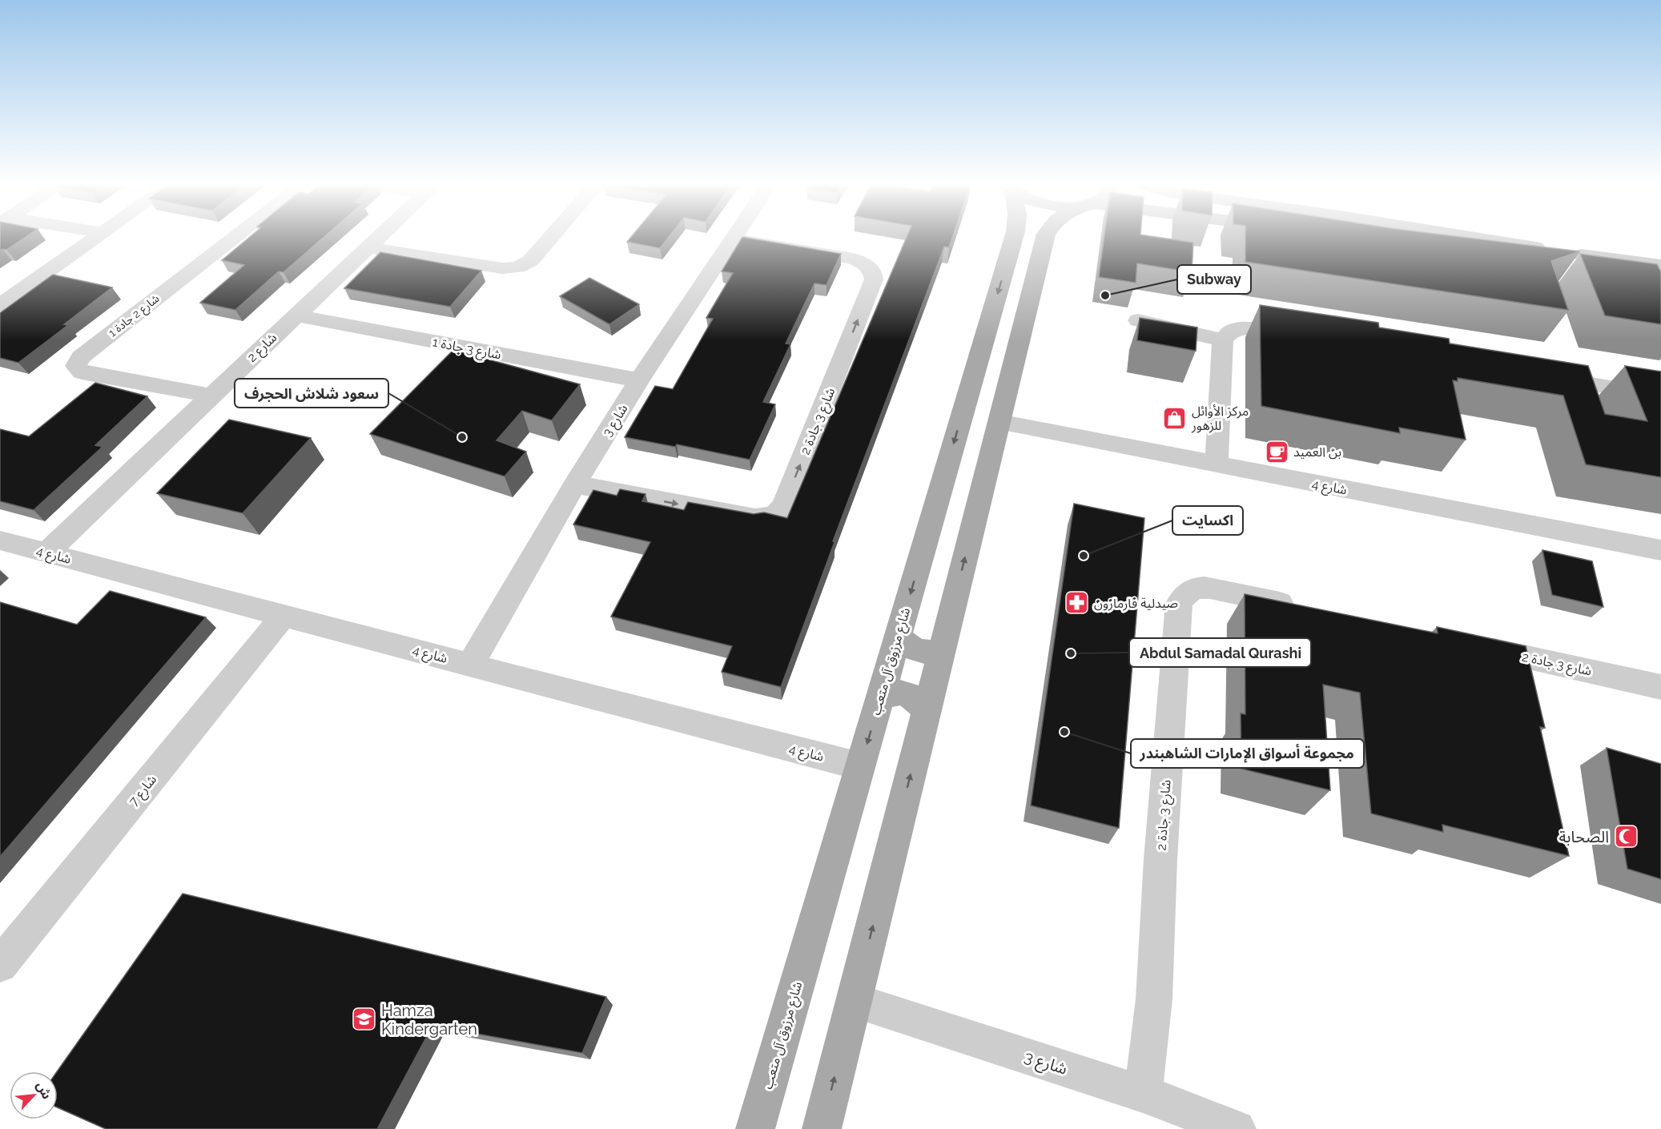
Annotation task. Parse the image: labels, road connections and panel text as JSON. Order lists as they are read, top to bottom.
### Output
{
  "streets": {
    "main road": ["شارع مرزوق آل متعب"],
    "street": [
      "شارع 2 جادة 1",
      "شارع 2",
      "شارع 3 جادة 1",
      "شارع 3",
      "شارع 3 جادة 2",
      "شارع 4",
      "شارع 7"
    ]
  },
  "crossings": [
    ["شارع 2 جادة 1", "شارع 2"],
    ["شارع 2", "شارع 3 جادة 1"],
    ["شارع 2", "شارع 4"],
    ["شارع 3 جادة 1", "شارع 3"],
    ["شارع 3", "شارع 3 جادة 2"],
    ["شارع 3", "شارع 4"],
    ["شارع 4", "شارع مرزوق آل متعب"],
    ["شارع 4", "شارع 7"]
  ],
  "places": {
    "other": [
      "Subway",
      "سعود شلاش الحجرف",
      "اكسايت",
      "Abdul Samadal Qurashi",
      "مجموعة أسواق الإمارات الشاهبندر"
    ],
    "shop": ["مركز الأوائل للزهور"],
    "cafe": ["بن العميد"],
    "pharmacy": ["صيدلية فارمازون"],
    "mosque": ["الصحابة"],
    "school or university": ["Hamza Kindergarten"]
  },
  "north": "top right"
}
